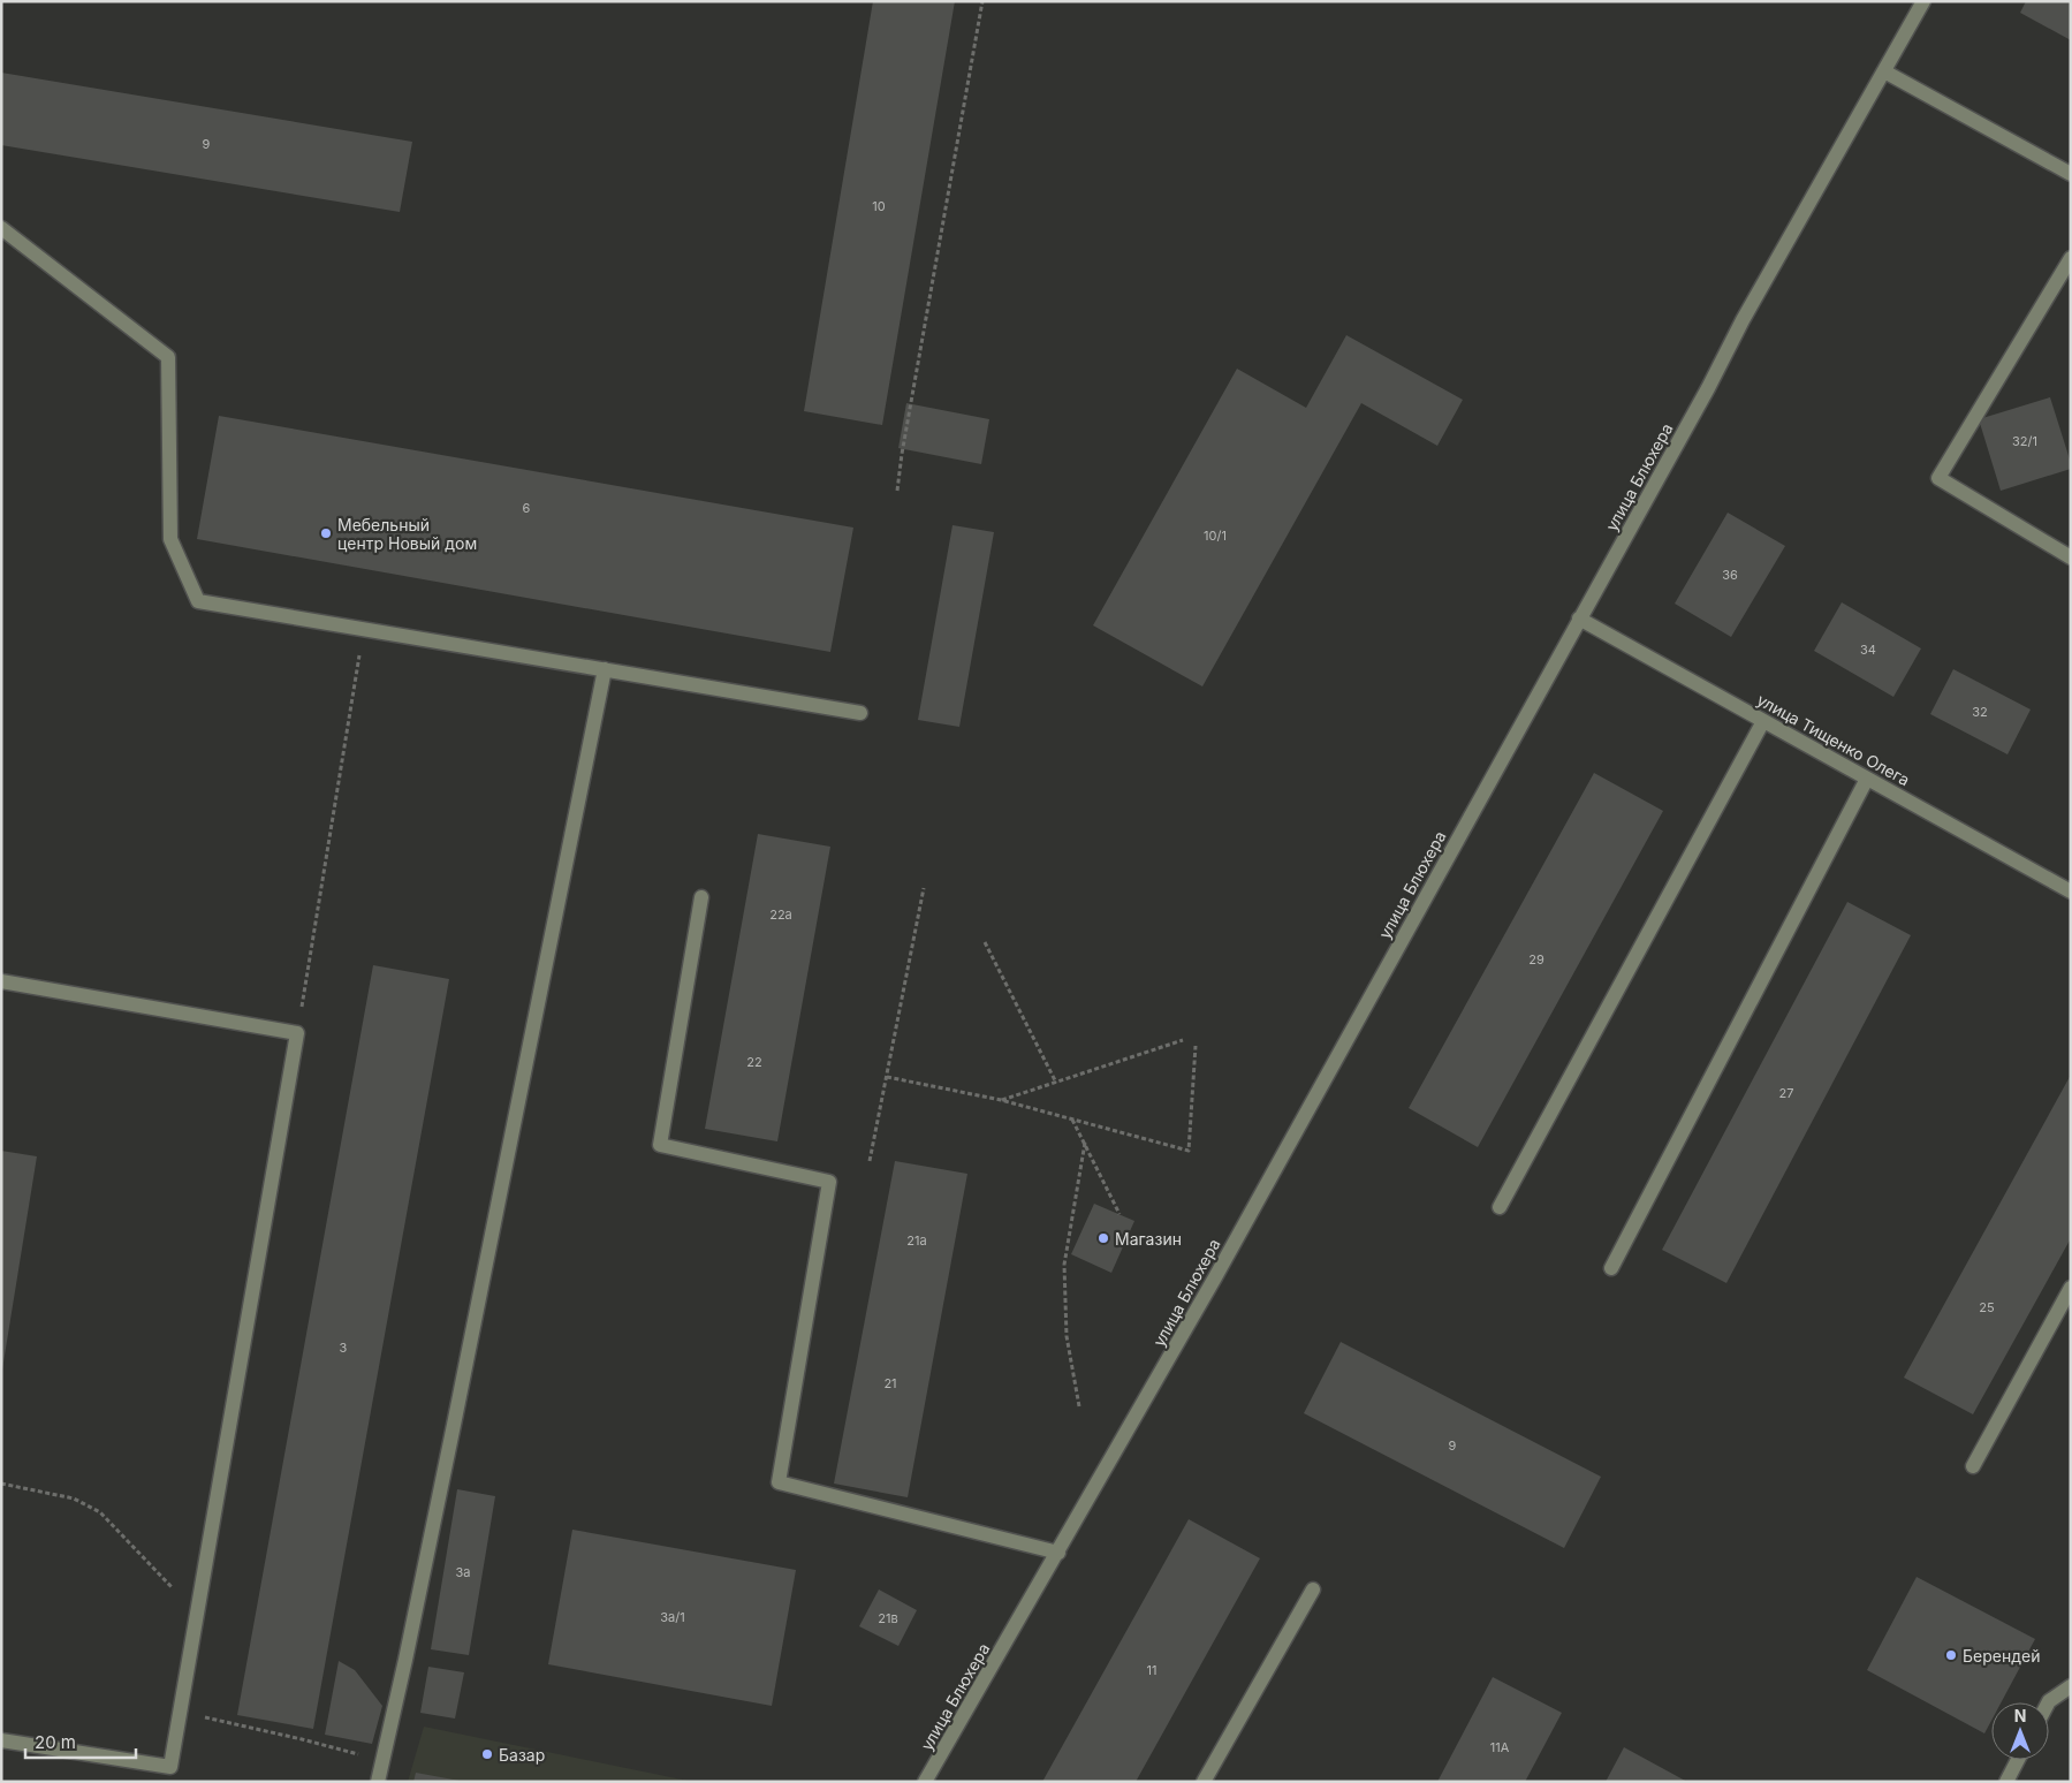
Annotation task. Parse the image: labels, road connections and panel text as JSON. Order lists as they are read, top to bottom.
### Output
{
  "streets": {
    "street": ["улица Блюхера", "улица Тищенко Олега"]
  },
  "crossings": [
    ["улица Блюхера", "улица Тищенко Олега"]
  ],
  "places": [
    "Мебельный центр Новый дом",
    "Магазин",
    "Берендей",
    "Базар"
  ],
  "house_numbers": [
    "9",
    "10",
    "32/1",
    "6",
    "10/1",
    "36",
    "34",
    "32",
    "22а",
    "29",
    "22",
    "27",
    "21а",
    "25",
    "3",
    "21",
    "9",
    "3а",
    "3а/1",
    "21в",
    "11",
    "11А"
  ],
  "scale_bar": "20 m",
  "north": "top"
}
